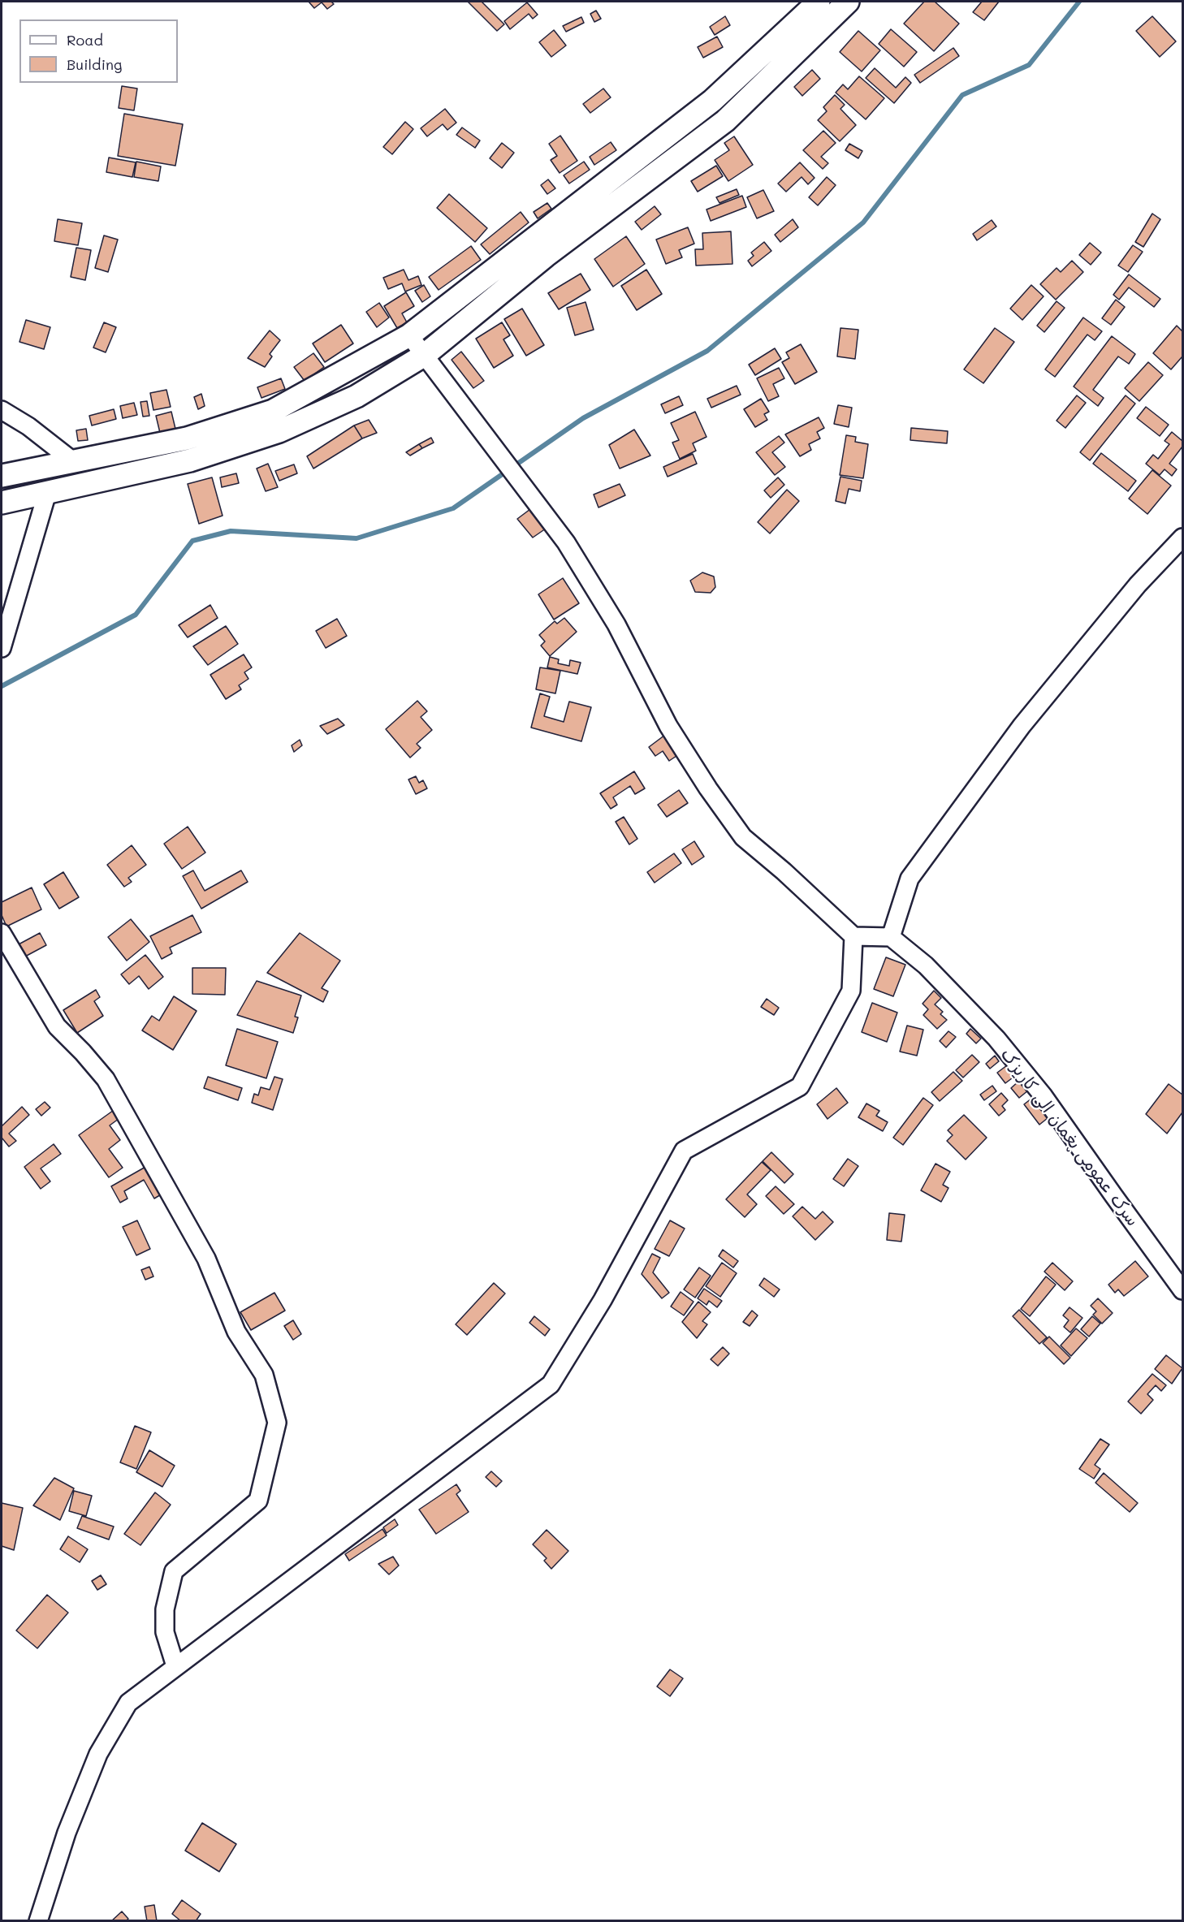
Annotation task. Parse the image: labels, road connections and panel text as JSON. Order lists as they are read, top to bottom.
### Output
{
  "streets": {
    "street": ["سرک عمومی پغمان الی کاریزک"]
  },
  "legend": ["Road", "Building"]
}
